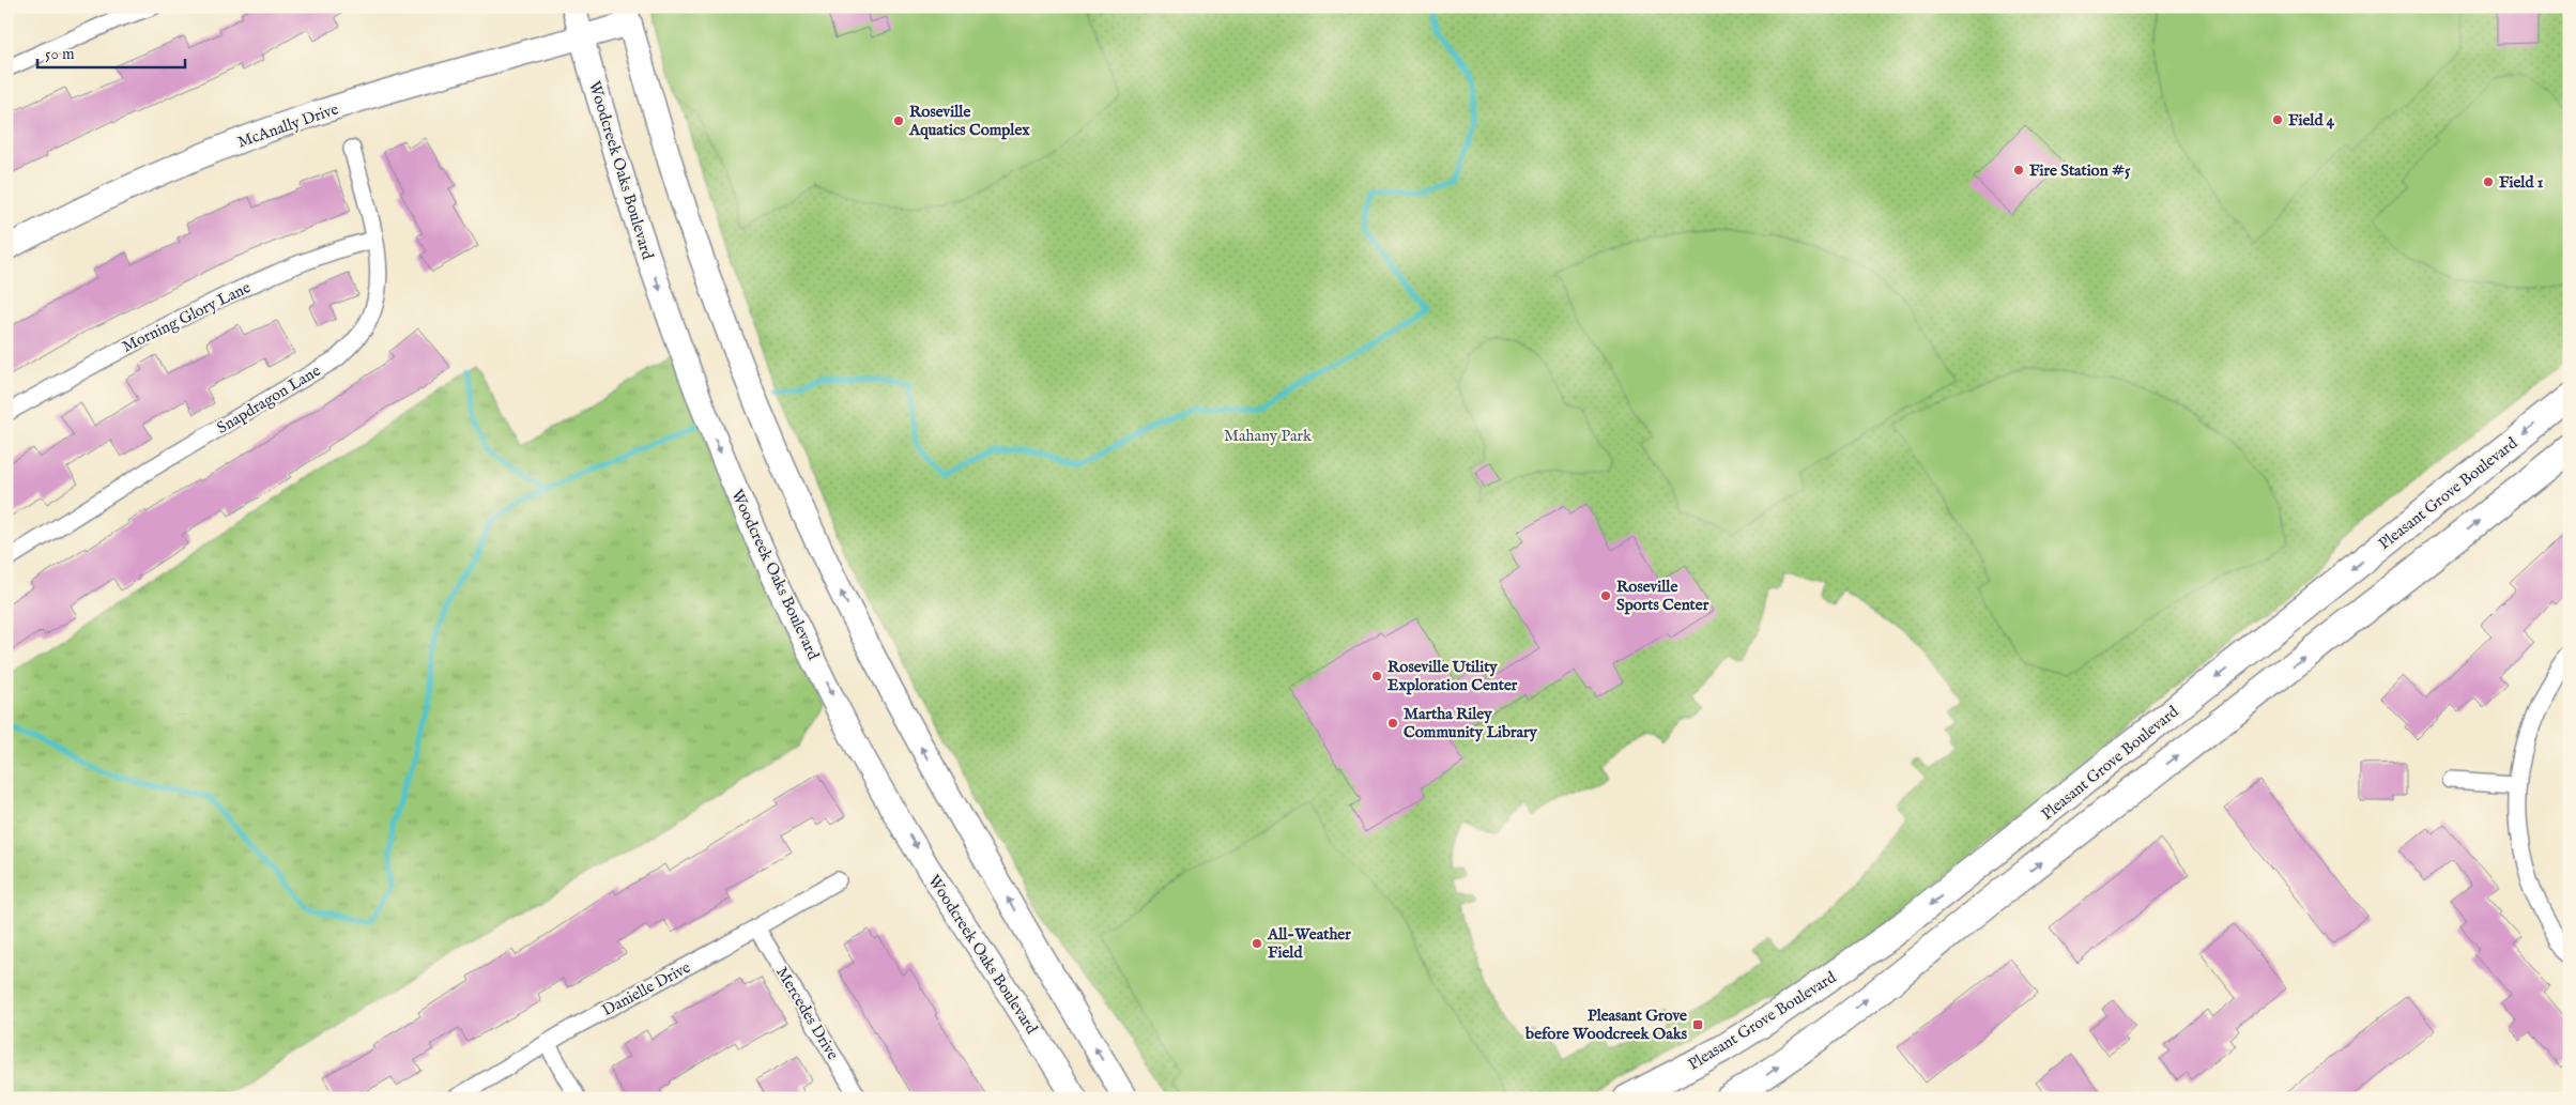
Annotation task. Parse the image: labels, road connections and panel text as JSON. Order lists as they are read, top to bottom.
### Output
{
  "streets": {
    "main road": ["McAnally Drive", "Woodcreek Oaks Boulevard", "Pleasant Grove Boulevard"],
    "street": [
      "Morning Glory Lane",
      "Snapdragon Lane",
      "Danielle Drive",
      "Mercedes Drive"
    ]
  },
  "crossings": [
    ["McAnally Drive", "Woodcreek Oaks Boulevard"],
    ["Morning Glory Lane", "Snapdragon Lane"],
    ["Danielle Drive", "Mercedes Drive"]
  ],
  "parks": ["Mahany Park"],
  "places": {
    "other": [
      "Field 4",
      "Roseville Aquatics Complex",
      "Fire Station #5",
      "Field 1",
      "Roseville Sports Center",
      "Roseville Utility Exploration Center",
      "Martha Riley Community Library",
      "All-Weather Field"
    ],
    "transit": ["Pleasant Grove before Woodcreek Oaks"]
  },
  "scale_bar": "50 m"
}
